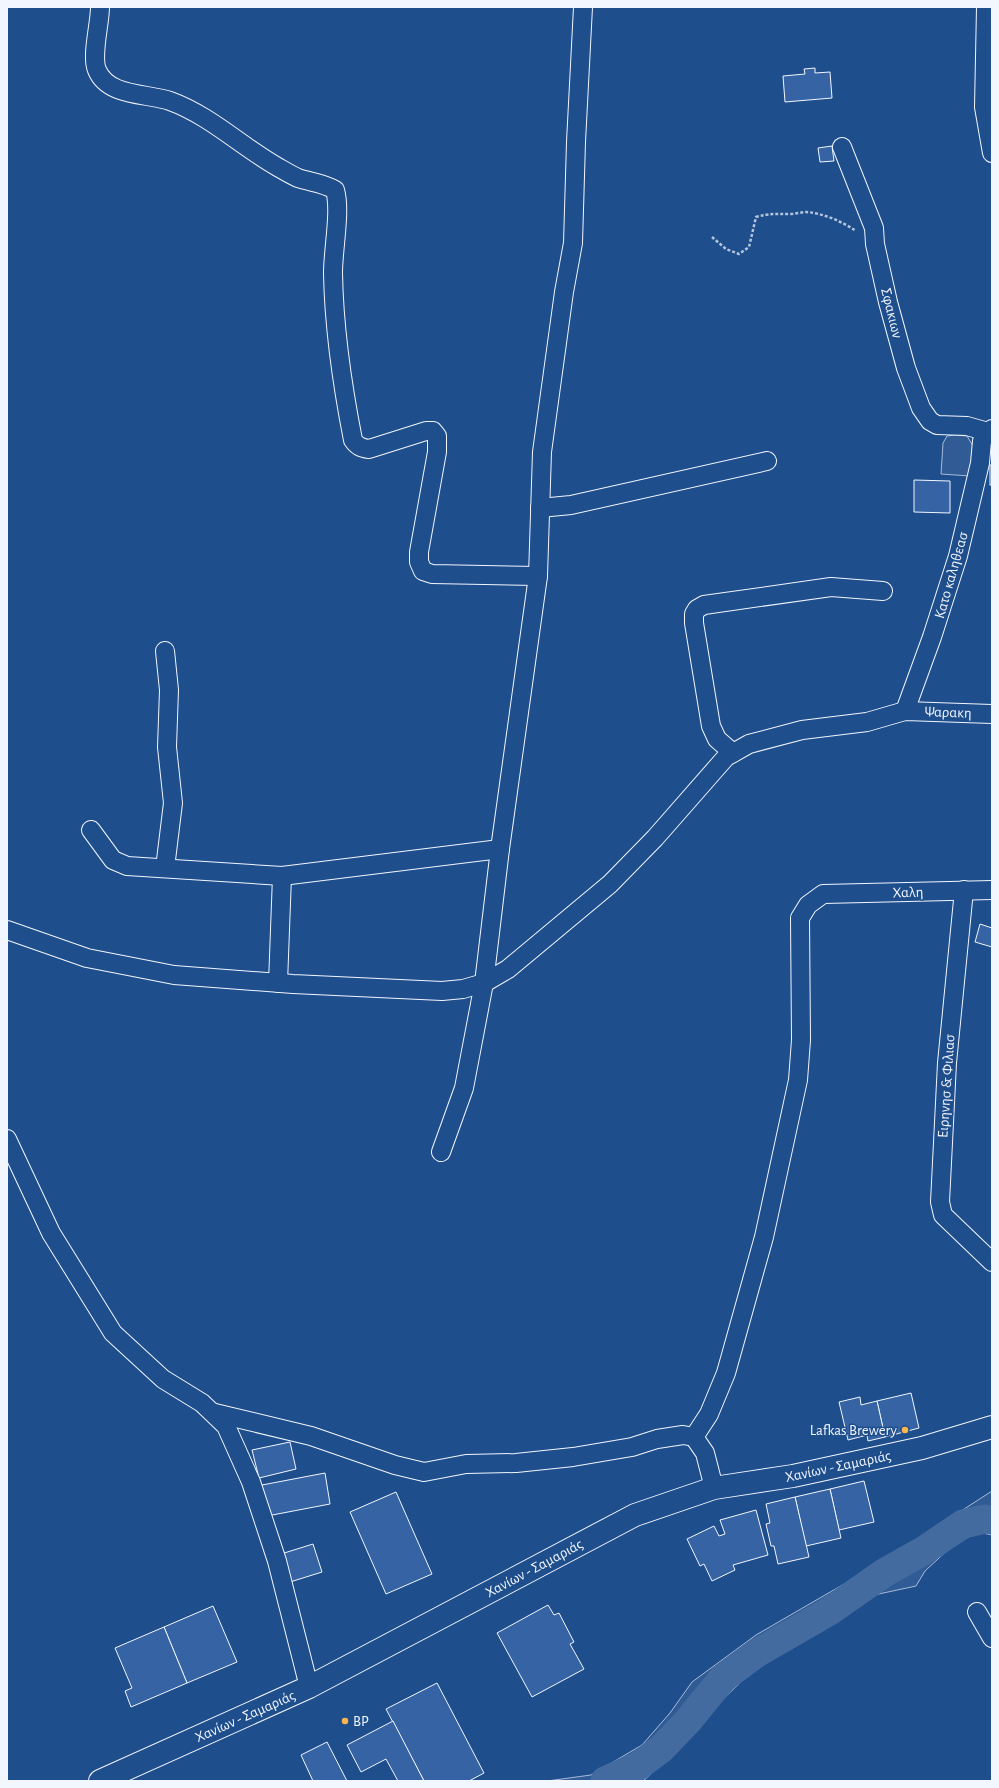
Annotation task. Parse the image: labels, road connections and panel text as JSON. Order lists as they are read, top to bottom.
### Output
{
  "streets": {
    "main road": ["Χανίων - Σαμαριάς"],
    "street": [
      "Σφακιων",
      "Κατο καληθεασ",
      "Ψαρακη",
      "Χαλη",
      "Ειρηνησ & Φιλιασ"
    ]
  },
  "crossings": [
    ["Σφακιων", "Κατο καληθεασ"],
    ["Κατο καληθεασ", "Ψαρακη"],
    ["Χαλη", "Ειρηνησ & Φιλιασ"]
  ],
  "places": ["Lafkas Brewery", "BP"]
}
